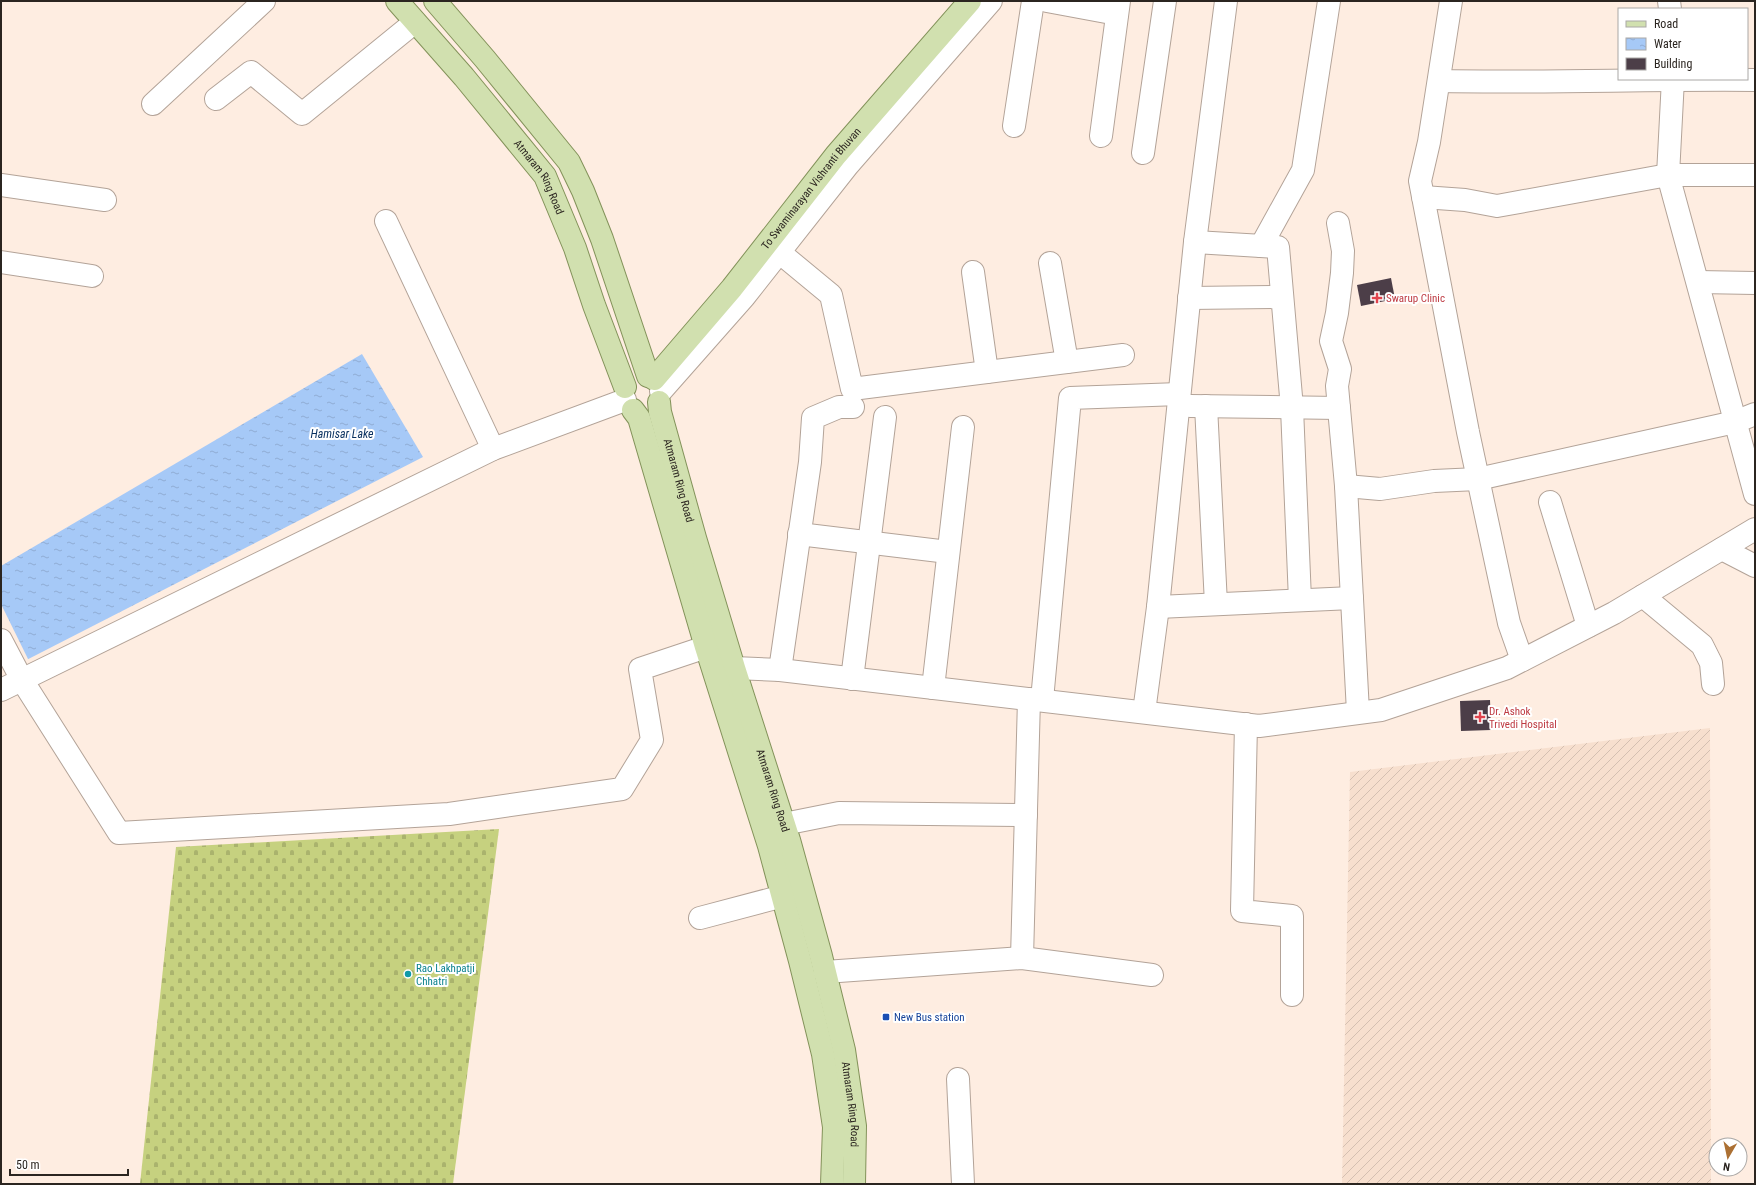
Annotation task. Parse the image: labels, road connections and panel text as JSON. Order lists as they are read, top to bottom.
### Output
{
  "streets": {
    "main road": ["Atmaram Ring Road", "To Swaminarayan Vishranti Bhuvan"]
  },
  "crossings": [
    ["Atmaram Ring Road", "To Swaminarayan Vishranti Bhuvan"]
  ],
  "water": ["Hamisar Lake"],
  "places": {
    "health": ["Swarup Clinic", "Dr. Ashok Trivedi Hospital"],
    "other": ["Rao Lakhpatji Chhatri"],
    "transit": ["New Bus station"]
  },
  "legend": ["Road", "Water", "Building"],
  "scale_bar": "50 m",
  "north": "bottom"
}
